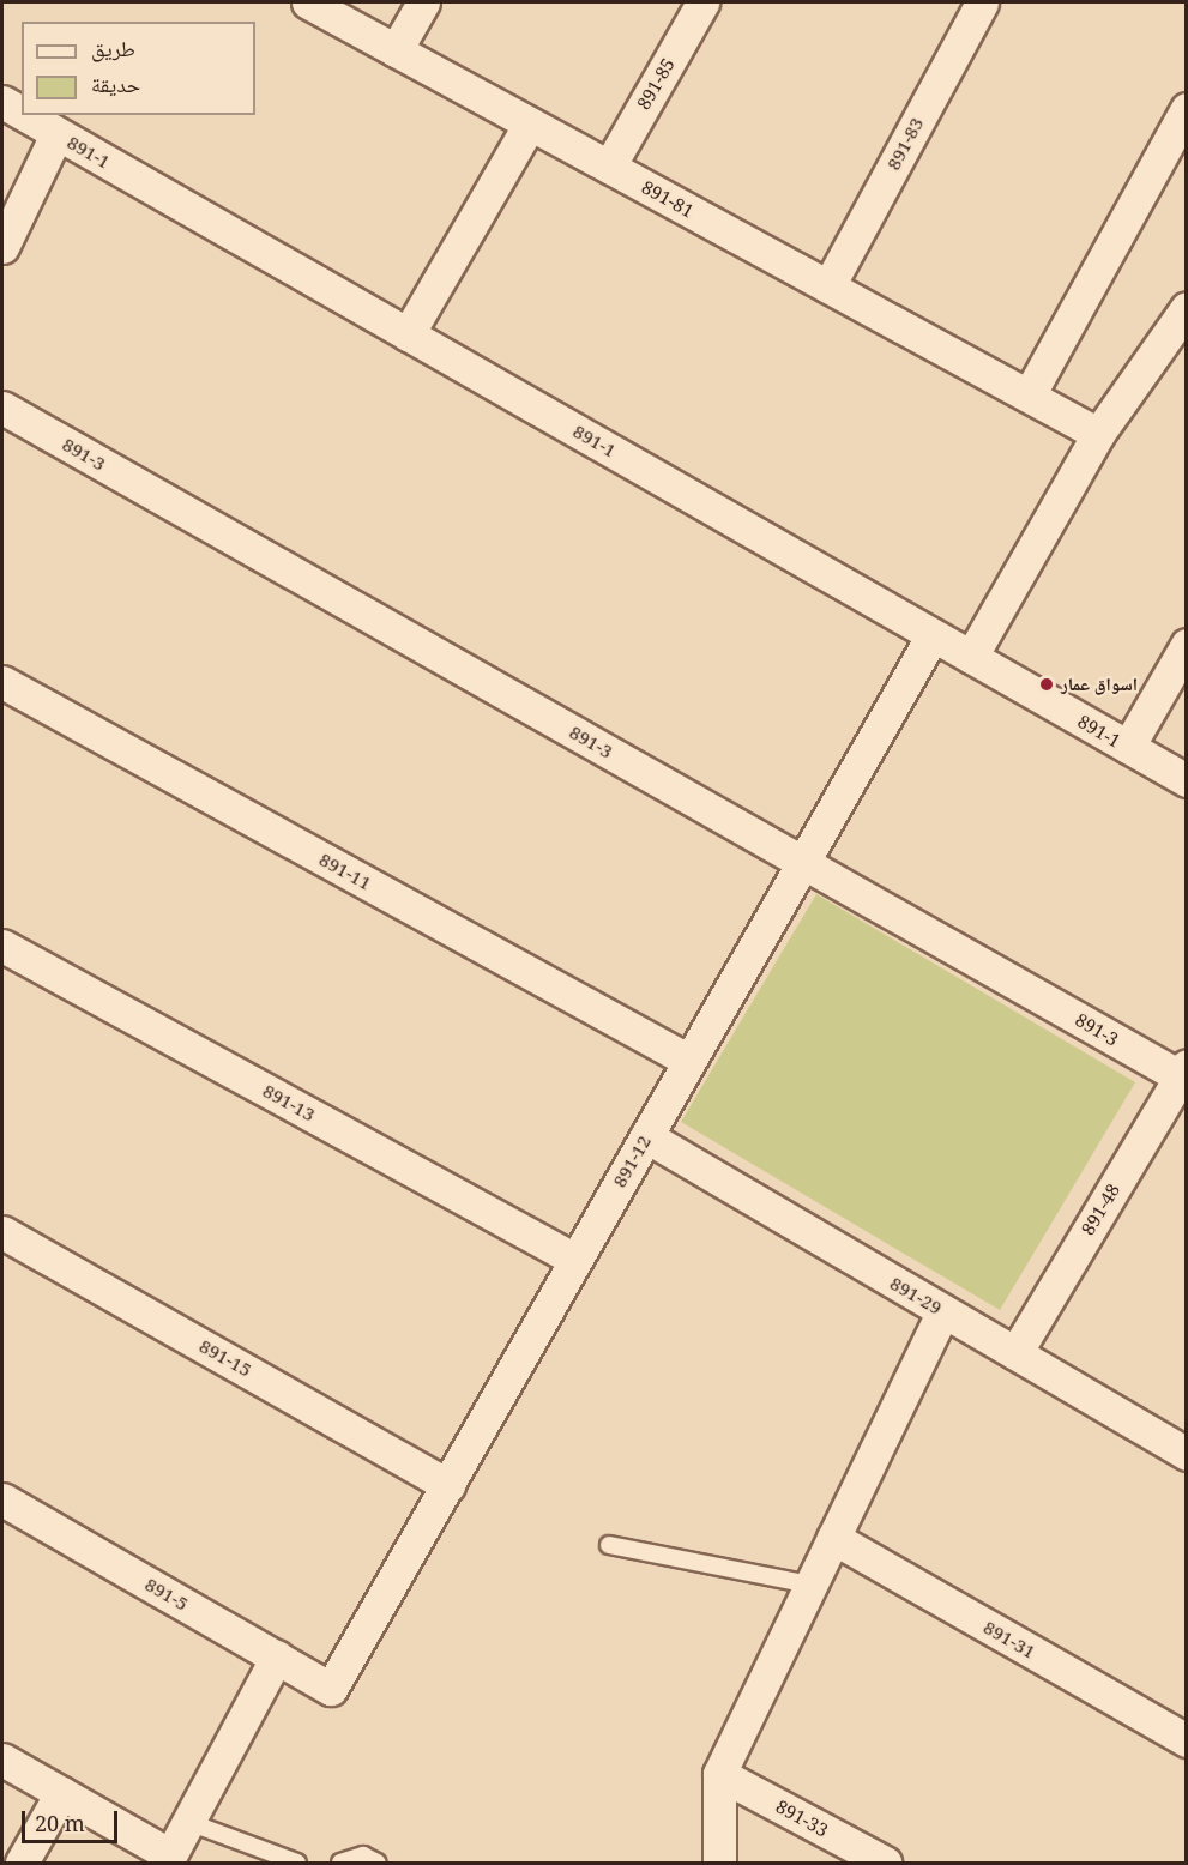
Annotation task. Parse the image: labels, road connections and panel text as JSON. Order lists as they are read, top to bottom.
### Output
{
  "streets": {
    "street": [
      "891-85",
      "891-83",
      "891-1",
      "891-81",
      "891-3",
      "891-11",
      "891-13",
      "891-12",
      "891-48",
      "891-29",
      "891-15",
      "891-5",
      "891-31",
      "891-33"
    ]
  },
  "crossings": [
    ["891-85", "891-81"],
    ["891-83", "891-81"],
    ["891-1", "891-12"],
    ["891-3", "891-12"],
    ["891-3", "891-48"],
    ["891-11", "891-12"],
    ["891-13", "891-12"],
    ["891-12", "891-29"],
    ["891-12", "891-15"],
    ["891-12", "891-5"],
    ["891-48", "891-29"]
  ],
  "places": ["اسواق عمار"],
  "legend": ["طريق", "حديقة"],
  "scale_bar": "20 m"
}
